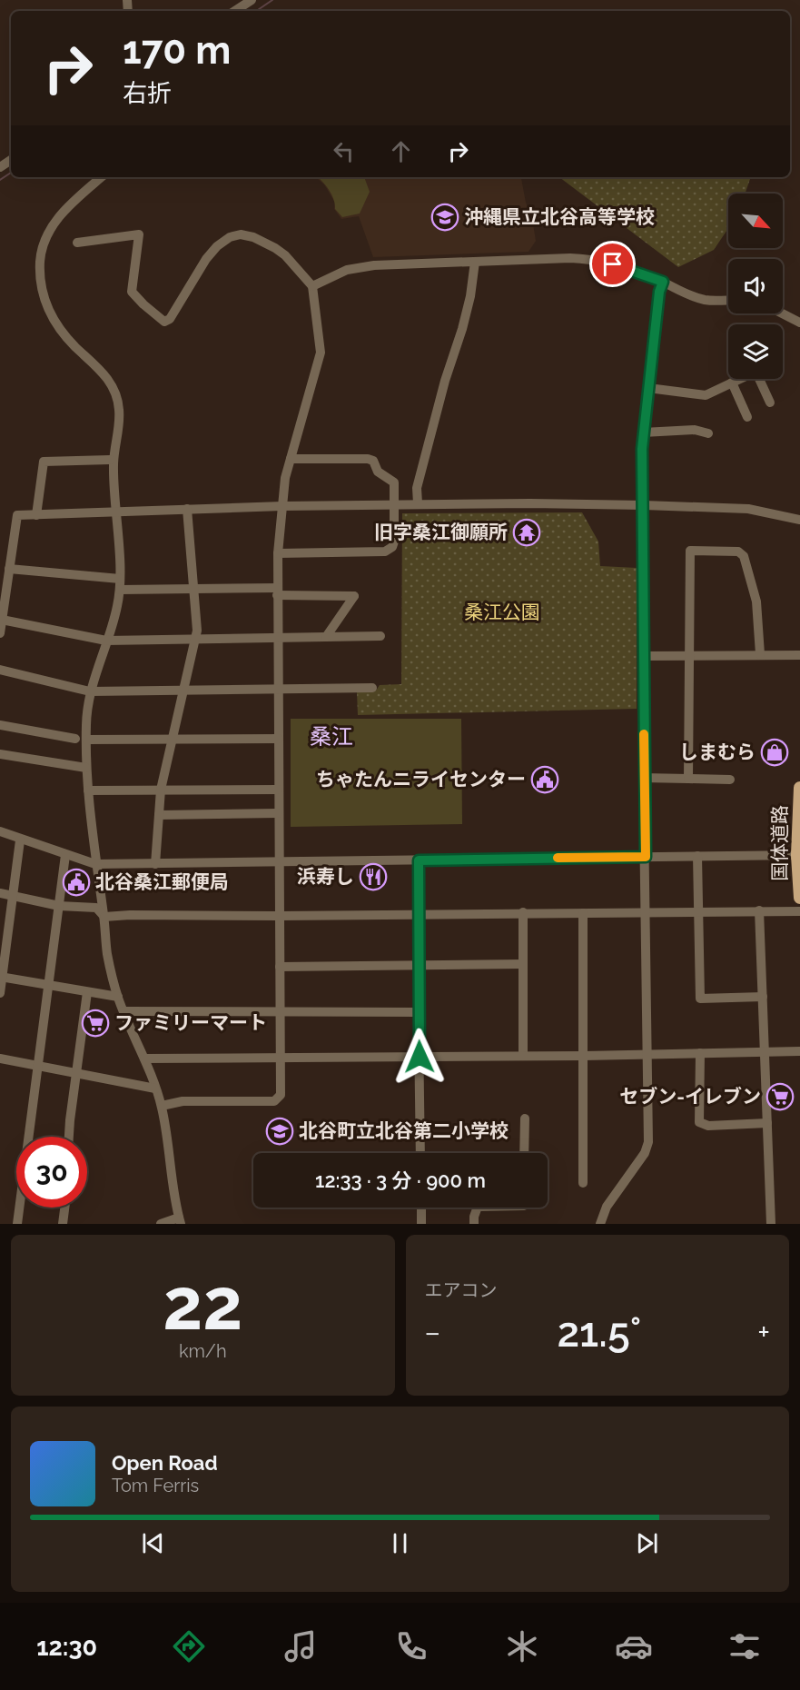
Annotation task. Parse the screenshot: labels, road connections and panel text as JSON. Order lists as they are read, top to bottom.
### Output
{
  "streets": {
    "main road": ["国体道路"]
  },
  "districts": ["桑江"],
  "parks": ["桑江公園"],
  "places": {
    "school or university": ["沖縄県立北谷高等学校", "北谷町立北谷第二小学校"],
    "temple": ["旧字桑江御願所"],
    "shop": ["しまむら"],
    "public building": ["ちゃたんニライセンター", "北谷桑江郵便局"],
    "restaurant": ["浜寿し"],
    "supermarket": ["ファミリーマート", "セブン-イレブン"]
  },
  "north": "bottom right",
  "page": {
    "turn": ["170 m", "右折"],
    "limit": "30",
    "trip": "12:33 · 3 分 · 900 m",
    "tile": [
      ["22", "km/h"],
      "エアコン"
    ],
    "heat": ["−", "21.5°", "+"],
    "song": ["Open Road", "Tom Ferris"],
    "tabs": "12:30"
  }
}
